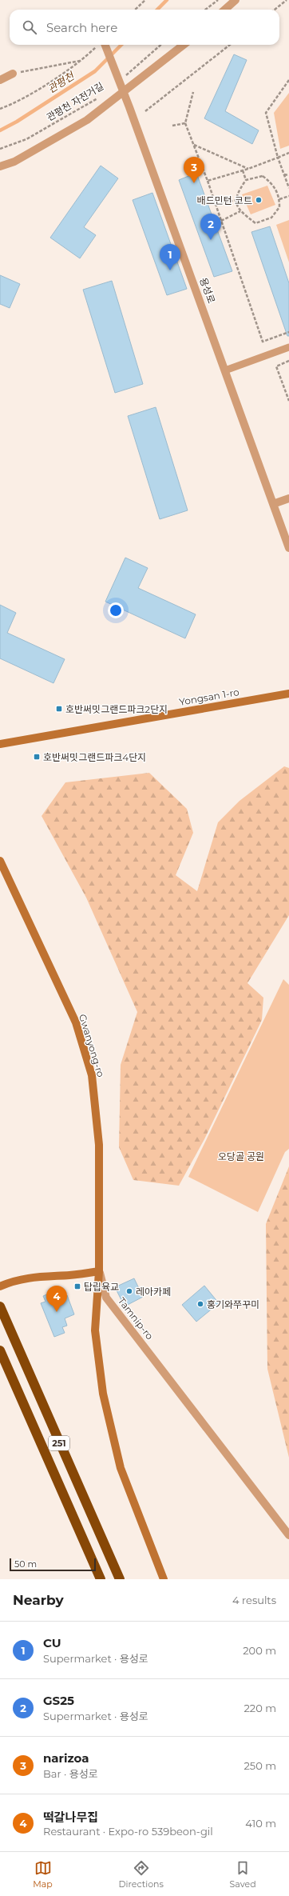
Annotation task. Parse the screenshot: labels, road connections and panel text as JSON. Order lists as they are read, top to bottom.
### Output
{
  "streets": {
    "highway": ["251"],
    "main road": ["Yongsan 1-ro", "Gwanyong-ro"],
    "street": ["용성로", "Tamnip-ro"],
    "path": ["관평천 자전거길"]
  },
  "crossings": [
    ["Gwanyong-ro", "Tamnip-ro"]
  ],
  "water": ["관평천"],
  "parks": ["오당골 공원"],
  "places": {
    "other": ["배드민턴 코트", "레아카페", "홍기와쭈꾸미"],
    "transit": ["호반써밋그랜드파크2단지", "호반써밋그랜드파크4단지", "탑립육교"]
  },
  "scale_bar": "50 m",
  "page": {
    "search": "Search here",
    "pins": [
      "3",
      "2",
      "1",
      "4"
    ],
    "scale": "50 m",
    "heading": ["Nearby", "4 results"],
    "list": [
      {
        "mark": "1",
        "name": "CU",
        "note": "Supermarket · 용성로",
        "value": "200 m"
      },
      {
        "mark": "2",
        "name": "GS25",
        "note": "Supermarket · 용성로",
        "value": "220 m"
      },
      {
        "mark": "3",
        "name": "narizoa",
        "note": "Bar · 용성로",
        "value": "250 m"
      },
      {
        "mark": "4",
        "name": "떡갈나무집",
        "note": "Restaurant · Expo-ro 539beon-gil",
        "value": "410 m"
      }
    ],
    "nav": ["Map", "Directions", "Saved"]
  }
}
